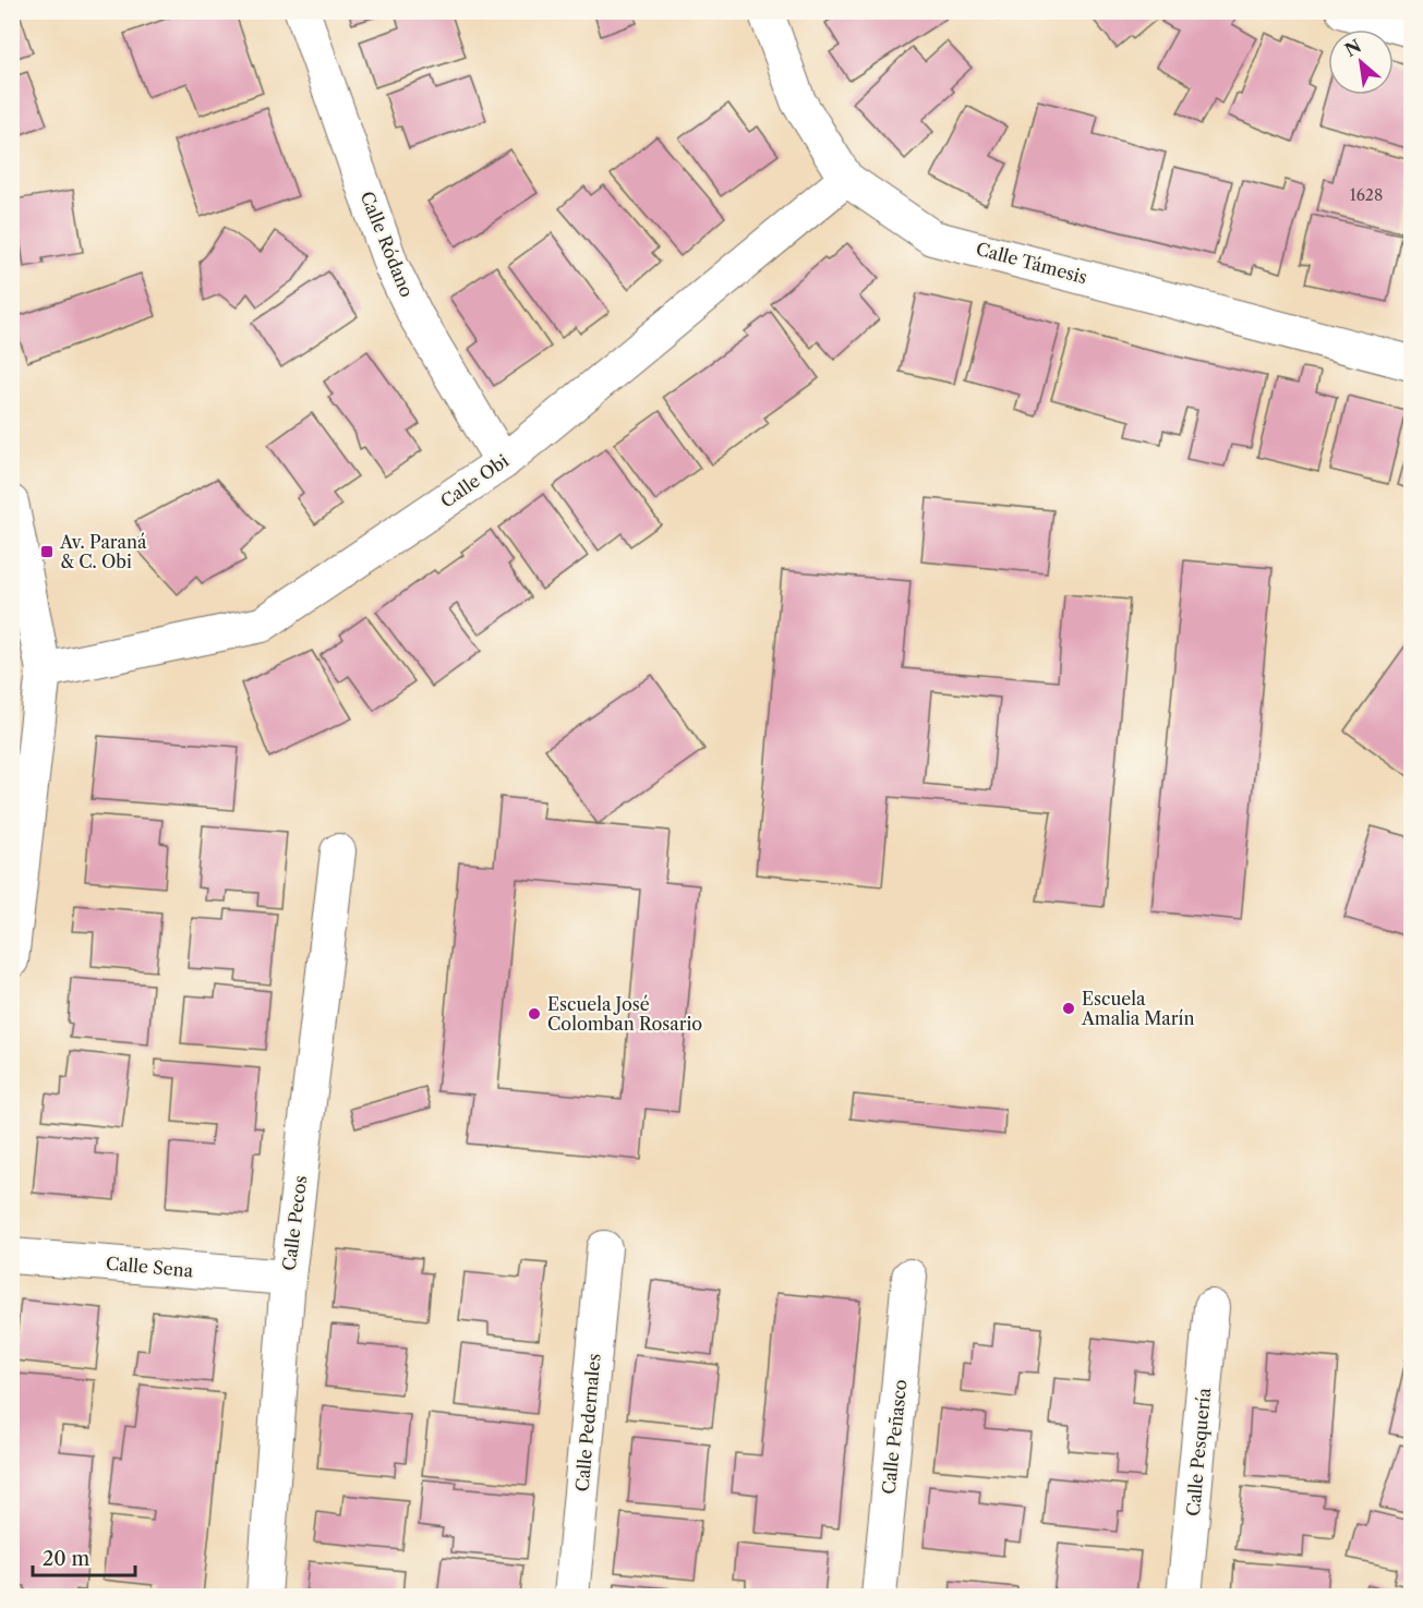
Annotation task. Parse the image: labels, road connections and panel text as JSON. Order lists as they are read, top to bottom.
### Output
{
  "streets": {
    "street": [
      "Calle Ródano",
      "Calle Támesis",
      "Calle Obi",
      "Calle Pecos",
      "Calle Sena",
      "Calle Pedernales",
      "Calle Peñasco",
      "Calle Pesquería"
    ]
  },
  "crossings": [
    ["Calle Ródano", "Calle Obi"],
    ["Calle Támesis", "Calle Obi"],
    ["Calle Pecos", "Calle Sena"]
  ],
  "places": {
    "transit": ["Av. Paraná & C. Obi"],
    "other": ["Escuela Amalia Marín", "Escuela José Colomban Rosario"]
  },
  "house_numbers": ["1628"],
  "scale_bar": "20 m",
  "north": "top left"
}
